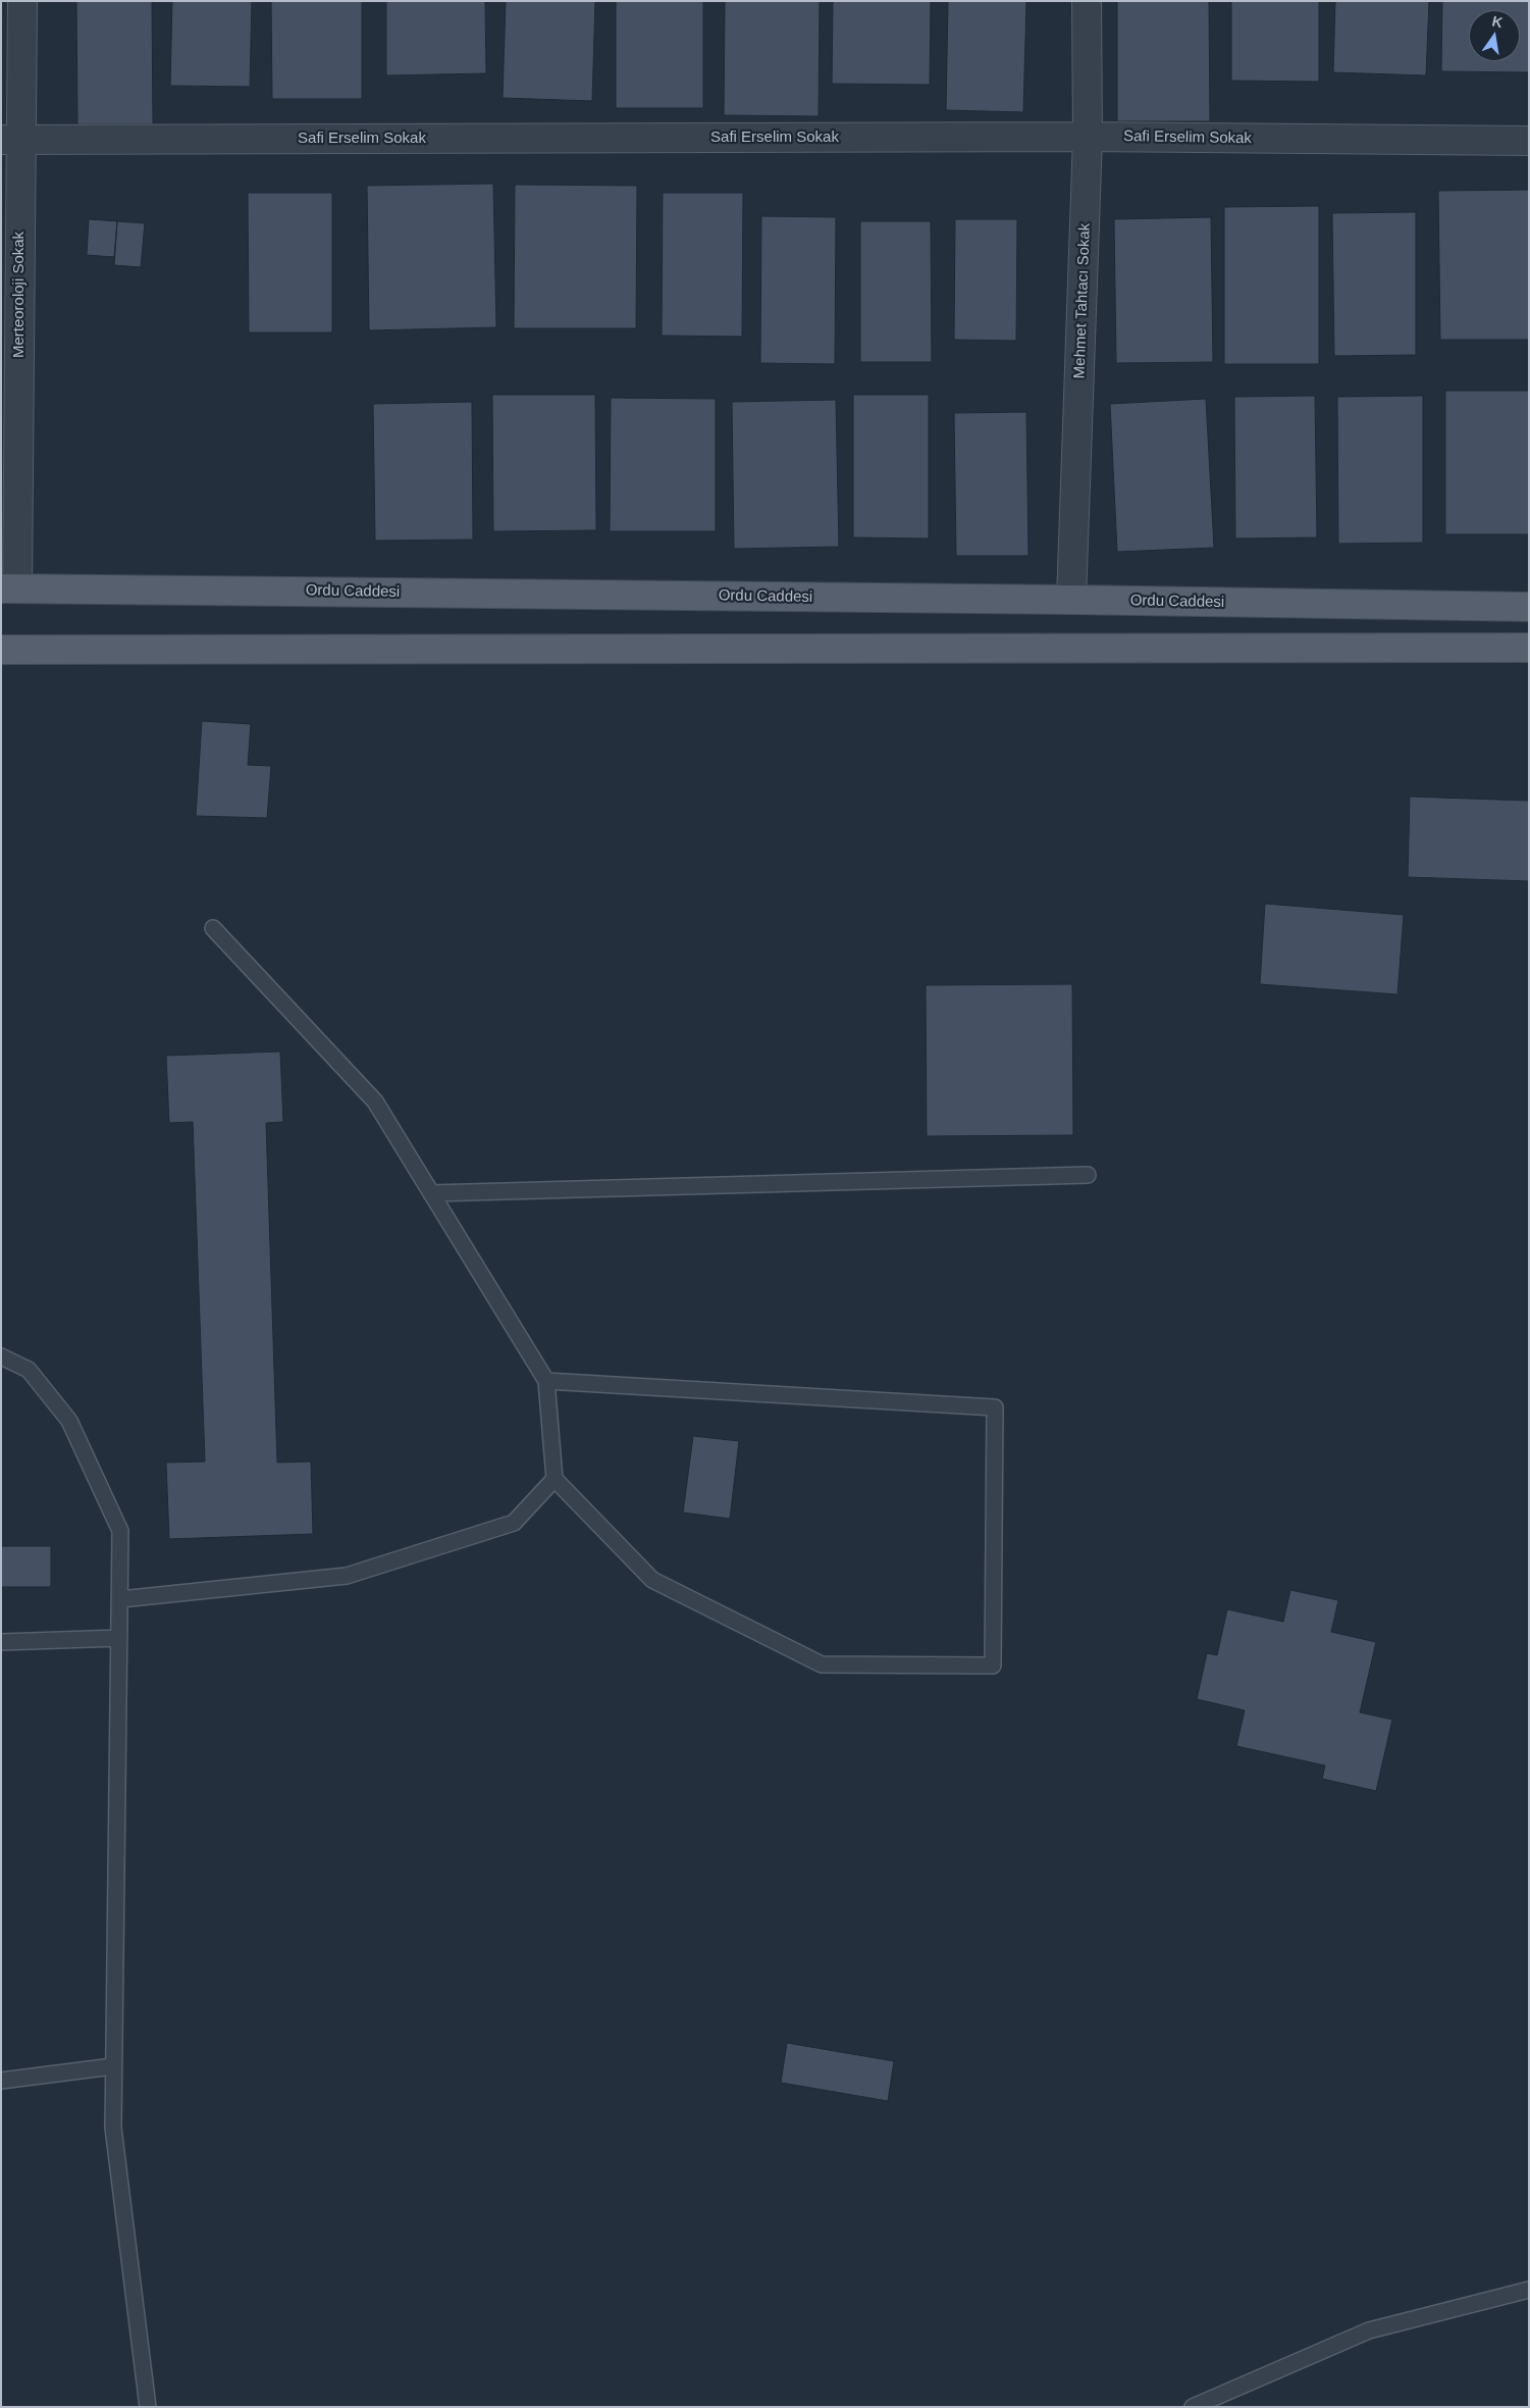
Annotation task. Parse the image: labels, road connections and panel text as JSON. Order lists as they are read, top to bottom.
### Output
{
  "streets": {
    "main road": ["Ordu Caddesi"],
    "street": ["Safi Erselim Sokak", "Merteoroloji Sokak", "Mehmet Tahtacı Sokak"]
  },
  "crossings": [
    ["Safi Erselim Sokak", "Merteoroloji Sokak"],
    ["Safi Erselim Sokak", "Mehmet Tahtacı Sokak"],
    ["Merteoroloji Sokak", "Ordu Caddesi"],
    ["Mehmet Tahtacı Sokak", "Ordu Caddesi"]
  ],
  "north": "top"
}
